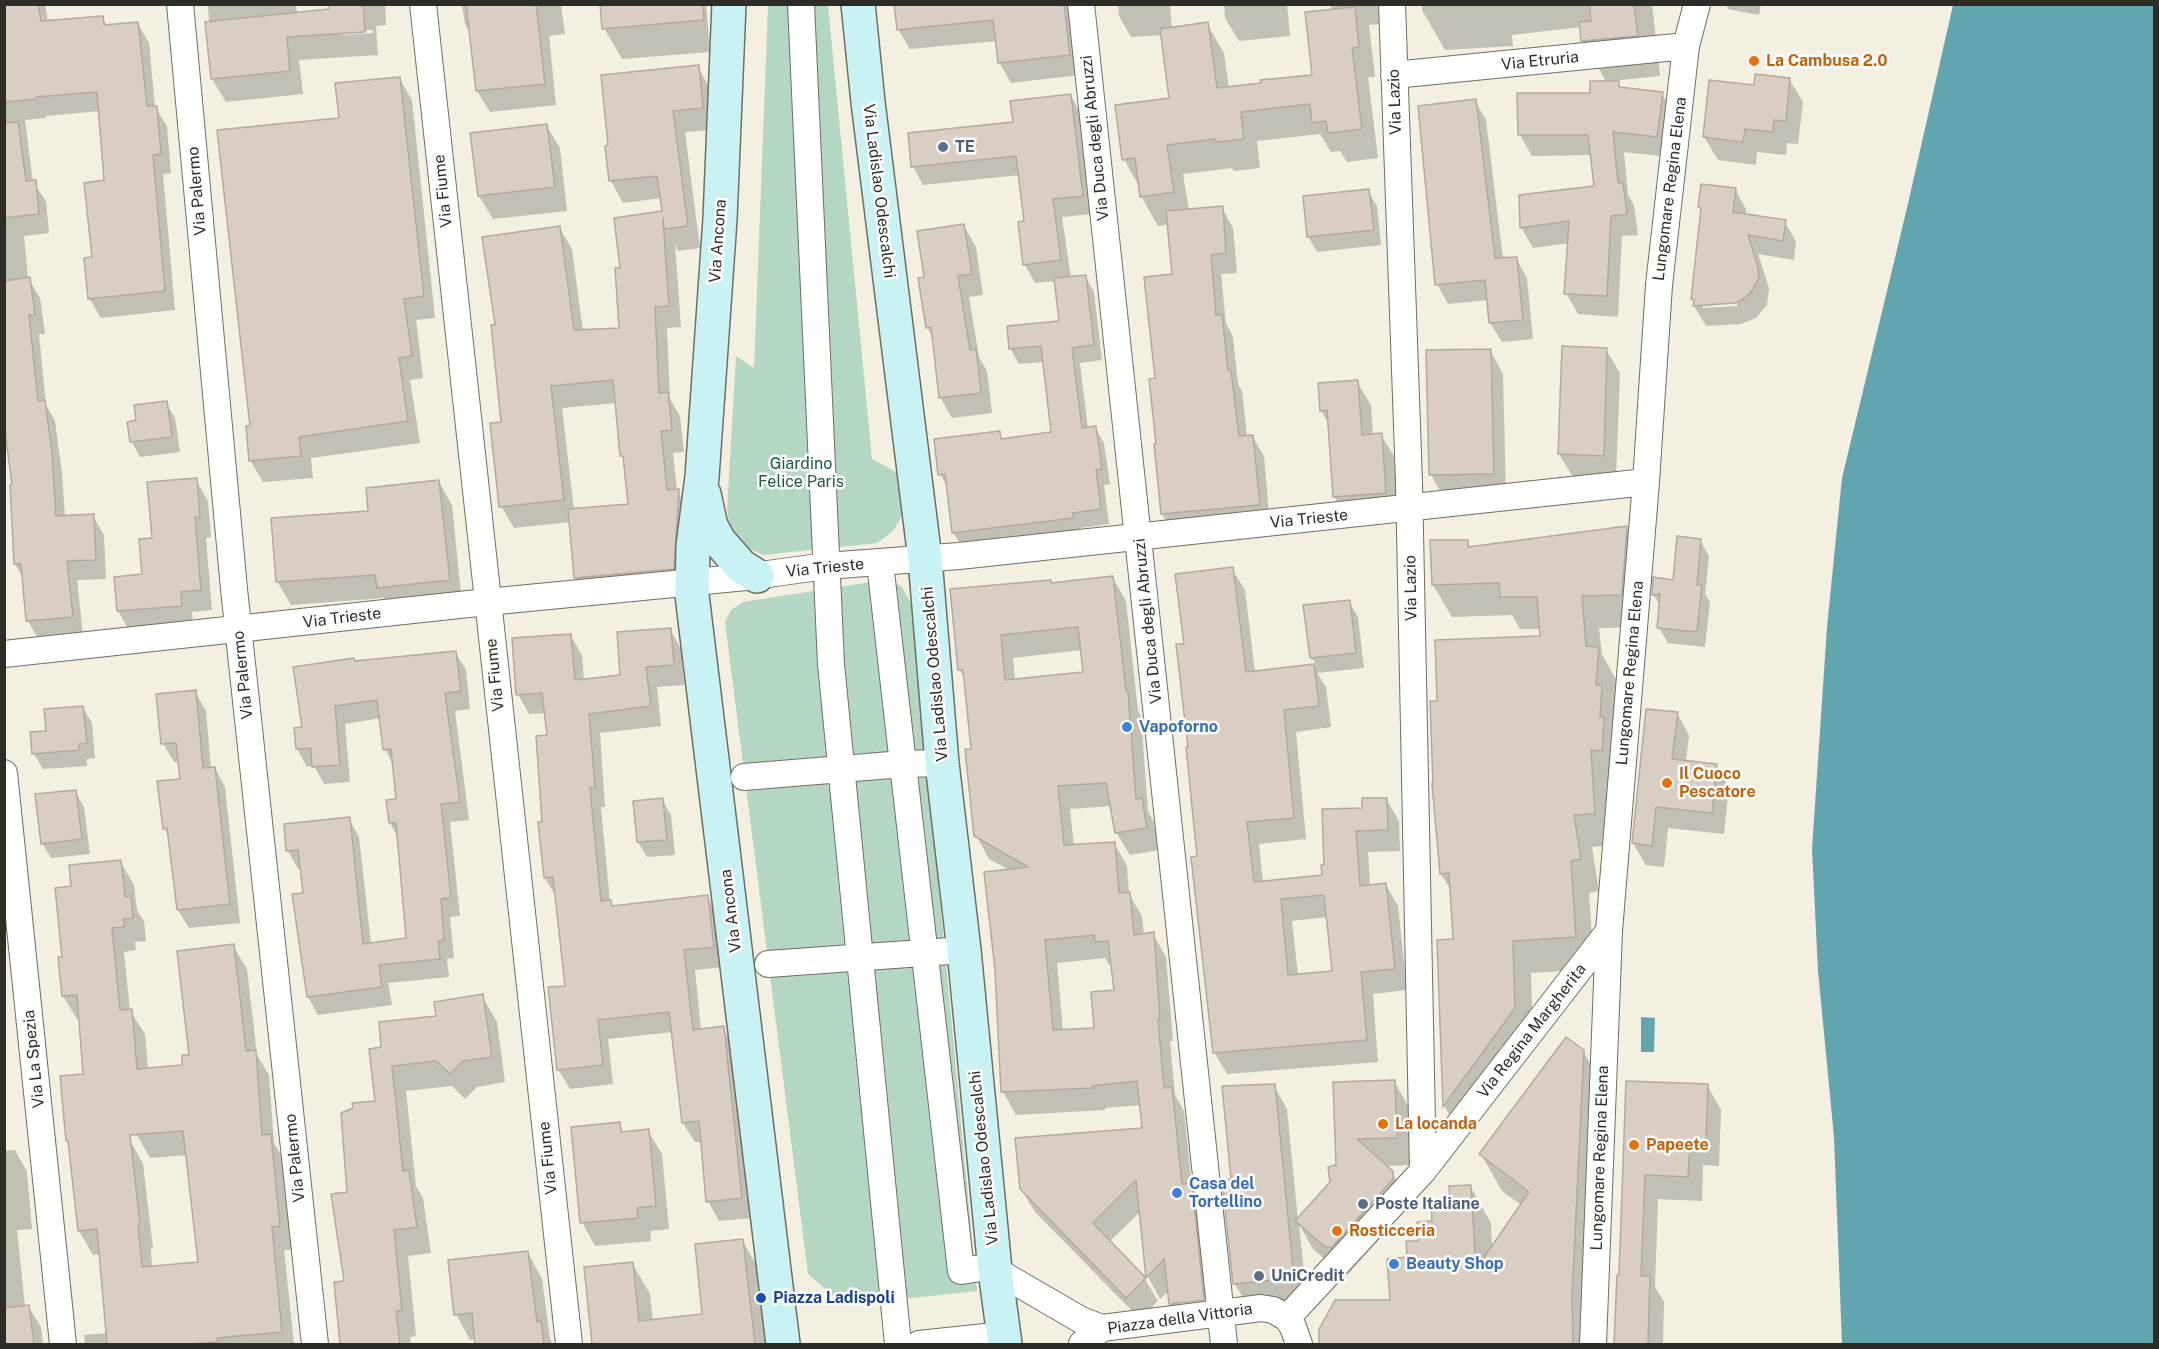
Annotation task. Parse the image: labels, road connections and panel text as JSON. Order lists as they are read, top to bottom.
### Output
{
  "streets": {
    "street": [
      "Via Etruria",
      "Via Lazio",
      "Via Duca degli Abruzzi",
      "Lungomare Regina Elena",
      "Via Palermo",
      "Via Fiume",
      "Via Ladislao Odescalchi",
      "Via Ancona",
      "Via Trieste",
      "Via Regina Margherita",
      "Via La Spezia",
      "Piazza della Vittoria"
    ]
  },
  "crossings": [
    ["Via Etruria", "Via Lazio"],
    ["Via Etruria", "Lungomare Regina Elena"],
    ["Via Lazio", "Via Trieste"],
    ["Via Lazio", "Via Regina Margherita"],
    ["Via Duca degli Abruzzi", "Via Trieste"],
    ["Via Duca degli Abruzzi", "Piazza della Vittoria"],
    ["Lungomare Regina Elena", "Via Trieste"],
    ["Lungomare Regina Elena", "Via Regina Margherita"],
    ["Via Palermo", "Via Trieste"],
    ["Via Fiume", "Via Trieste"],
    ["Via Ladislao Odescalchi", "Via Trieste"],
    ["Via Ancona", "Via Trieste"],
    ["Via Regina Margherita", "Piazza della Vittoria"]
  ],
  "parks": ["Giardino Felice Paris"],
  "places": [
    "La Cambusa 2.0",
    "TE",
    "Vapoforno",
    "Il Cuoco Pescatore",
    "La locanda",
    "Papeete",
    "Casa del Tortellino",
    "Poste Italiane",
    "Rosticceria",
    "Beauty Shop",
    "UniCredit",
    "Piazza Ladispoli"
  ]
}
